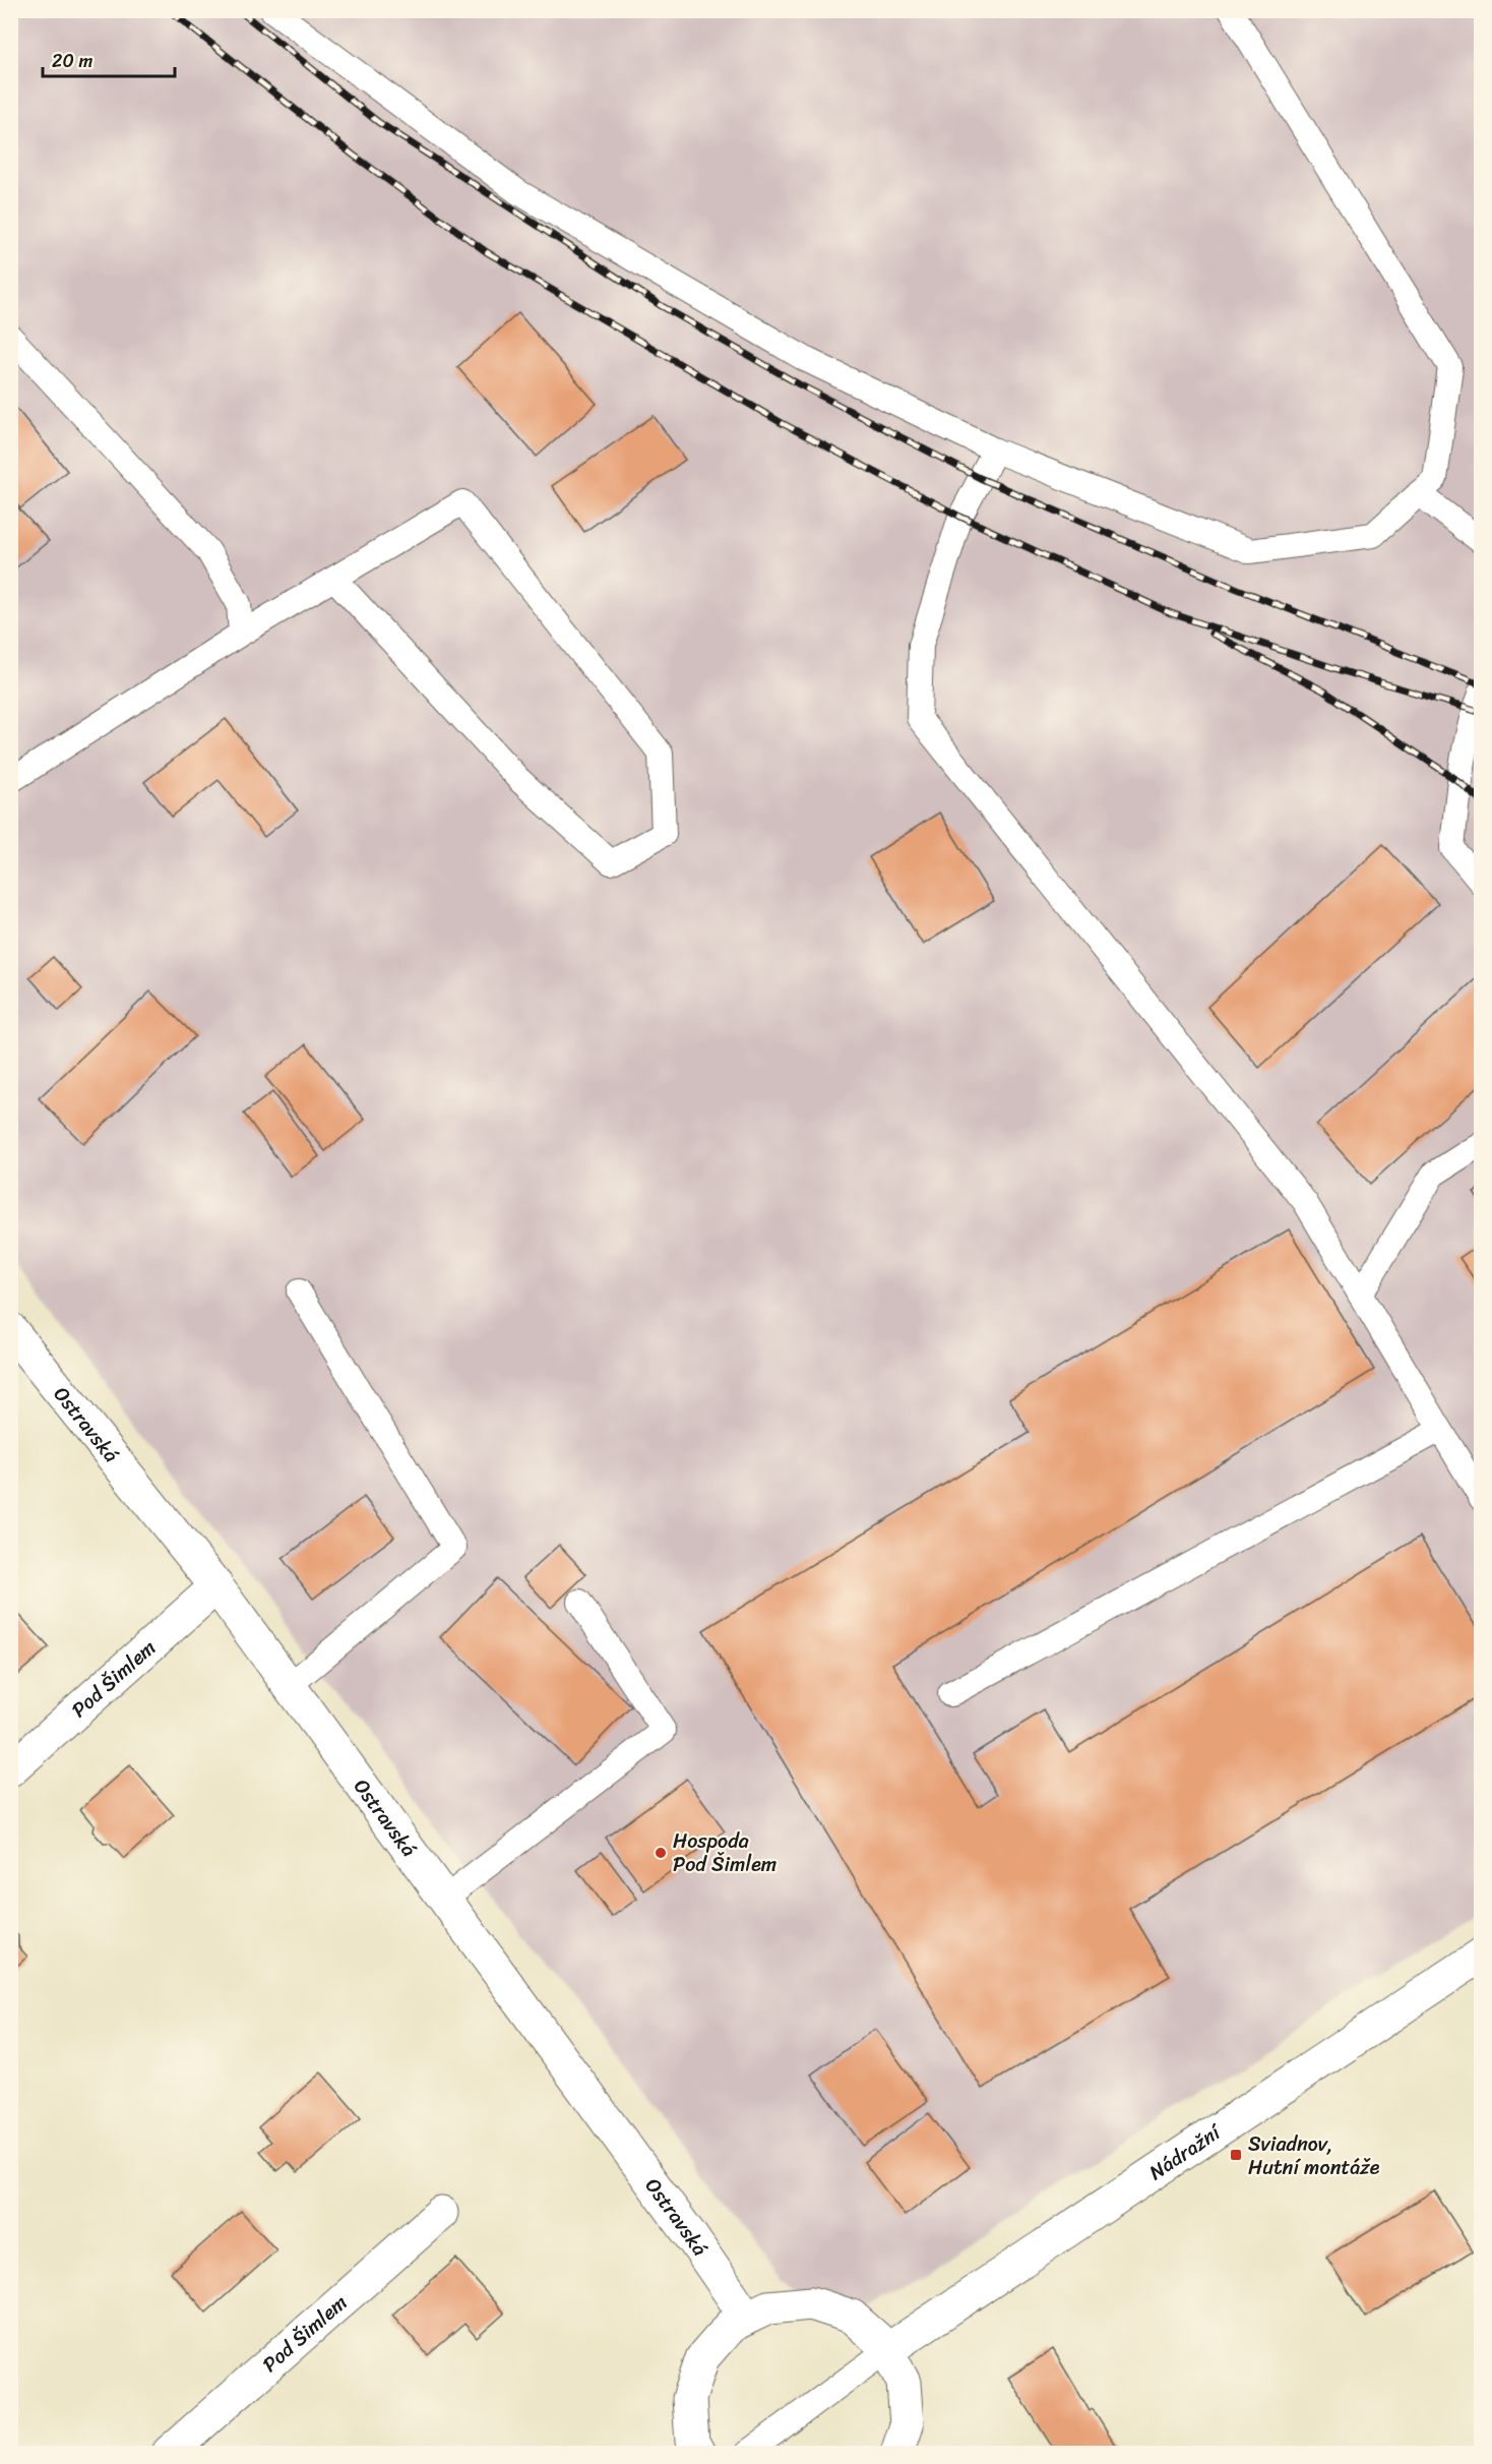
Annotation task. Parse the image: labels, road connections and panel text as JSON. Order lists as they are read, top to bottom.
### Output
{
  "streets": {
    "street": ["Ostravská", "Pod Šimlem", "Nádražní"]
  },
  "crossings": [
    ["Ostravská", "Pod Šimlem"]
  ],
  "places": {
    "other": ["Hospoda Pod Šimlem"],
    "transit": ["Sviadnov, Hutní montáže"]
  },
  "scale_bar": "20 m"
}
